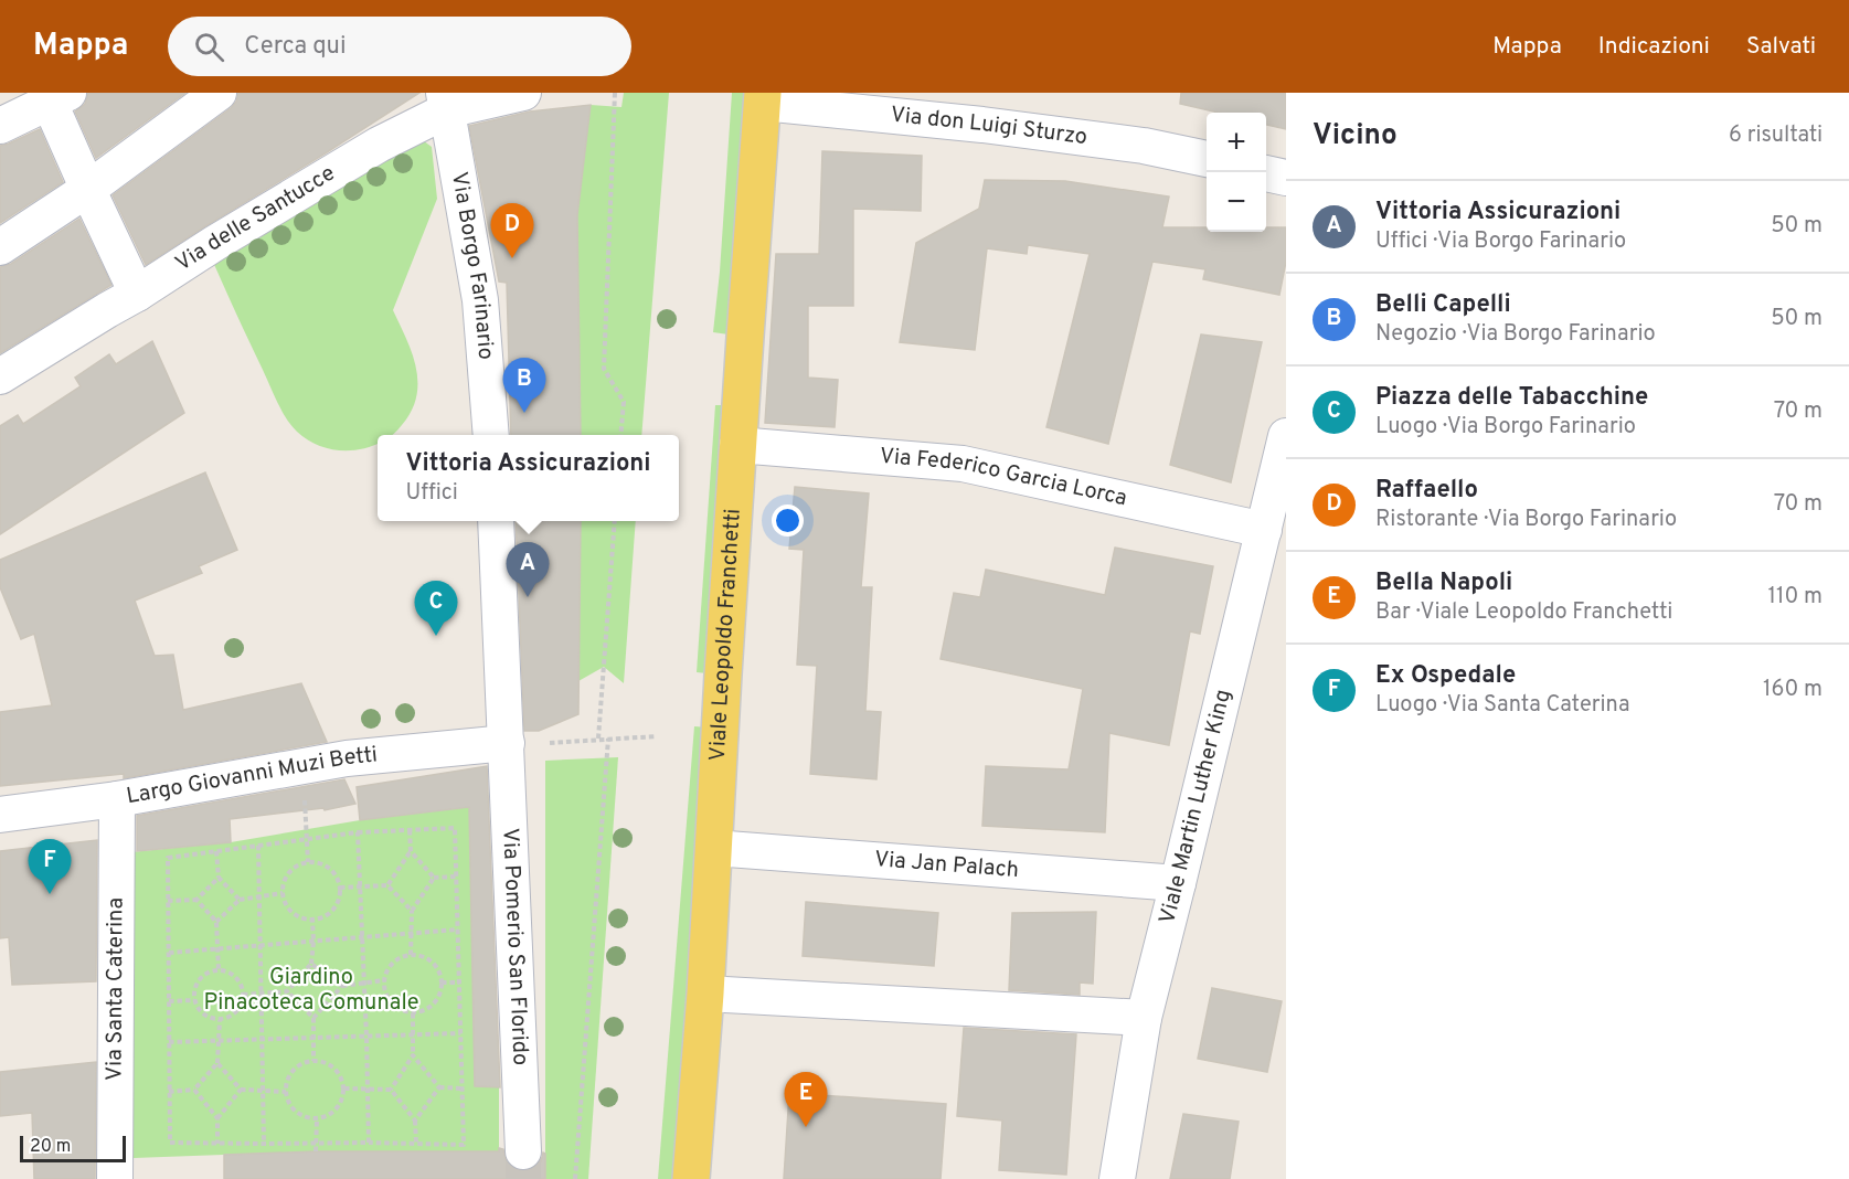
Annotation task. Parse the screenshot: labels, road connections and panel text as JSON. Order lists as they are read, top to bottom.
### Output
{
  "streets": {
    "main road": ["Viale Leopoldo Franchetti"],
    "street": [
      "Via don Luigi Sturzo",
      "Via delle Santucce",
      "Via Borgo Farinario",
      "Via Federico Garcia Lorca",
      "Largo Giovanni Muzi Betti",
      "Viale Martin Luther King",
      "Via Jan Palach",
      "Via Pomerio San Florido",
      "Via Santa Caterina"
    ]
  },
  "crossings": [
    ["Via don Luigi Sturzo", "Viale Leopoldo Franchetti"],
    ["Via delle Santucce", "Via Borgo Farinario"],
    ["Via Federico Garcia Lorca", "Viale Leopoldo Franchetti"],
    ["Via Federico Garcia Lorca", "Viale Martin Luther King"],
    ["Viale Leopoldo Franchetti", "Via Jan Palach"],
    ["Largo Giovanni Muzi Betti", "Via Pomerio San Florido"],
    ["Largo Giovanni Muzi Betti", "Via Santa Caterina"],
    ["Viale Martin Luther King", "Via Jan Palach"]
  ],
  "parks": ["Giardino Pinacoteca Comunale"],
  "scale_bar": "20 m",
  "page": {
    "header": "Mappa",
    "search": "Cerca qui",
    "nav": ["Mappa", "Indicazioni", "Salvati"],
    "heading": ["Vicino", "6 risultati"],
    "map_buttons": ["+", "−"],
    "list": [
      {
        "mark": "A",
        "name": "Vittoria Assicurazioni",
        "note": "Uffici · Via Borgo Farinario",
        "value": "50 m"
      },
      {
        "mark": "B",
        "name": "Belli Capelli",
        "note": "Negozio · Via Borgo Farinario",
        "value": "50 m"
      },
      {
        "mark": "C",
        "name": "Piazza delle Tabacchine",
        "note": "Luogo · Via Borgo Farinario",
        "value": "70 m"
      },
      {
        "mark": "D",
        "name": "Raffaello",
        "note": "Ristorante · Via Borgo Farinario",
        "value": "70 m"
      },
      {
        "mark": "E",
        "name": "Bella Napoli",
        "note": "Bar · Viale Leopoldo Franchetti",
        "value": "110 m"
      },
      {
        "mark": "F",
        "name": "Ex Ospedale",
        "note": "Luogo · Via Santa Caterina",
        "value": "160 m"
      }
    ],
    "pins": [
      "D",
      "B",
      "A",
      "C",
      "F",
      "E"
    ],
    "popup": ["Vittoria Assicurazioni", "Uffici"],
    "scale": "20 m"
  }
}
